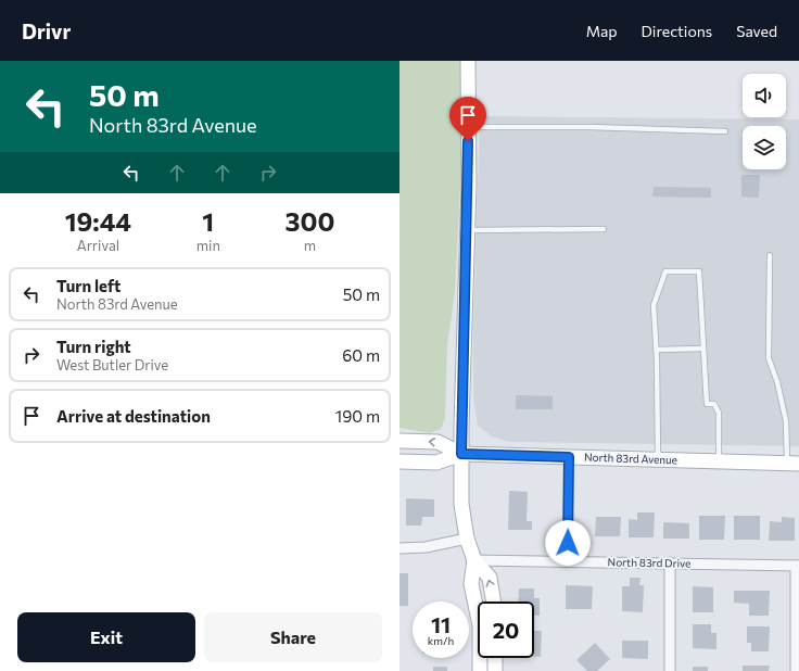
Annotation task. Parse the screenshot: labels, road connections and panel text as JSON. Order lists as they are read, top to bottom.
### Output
{
  "streets": {
    "street": ["North 83rd Avenue", "North 83rd Drive"]
  },
  "page": {
    "header": "Drivr",
    "nav": ["Map", "Directions", "Saved"],
    "turn": ["50 m", "North 83rd Avenue"],
    "eta": [
      "19:44",
      "Arrival",
      "1",
      "min",
      "300",
      "m"
    ],
    "list": [
      {
        "name": "Turn left",
        "note": "North 83rd Avenue",
        "value": "50 m"
      },
      {
        "name": "Turn right",
        "note": "West Butler Drive",
        "value": "60 m"
      },
      {
        "name": "Arrive at destination",
        "value": "190 m"
      }
    ],
    "speed": "11 km/h",
    "limit": "20",
    "buttons": ["Exit", "Share"]
  }
}
